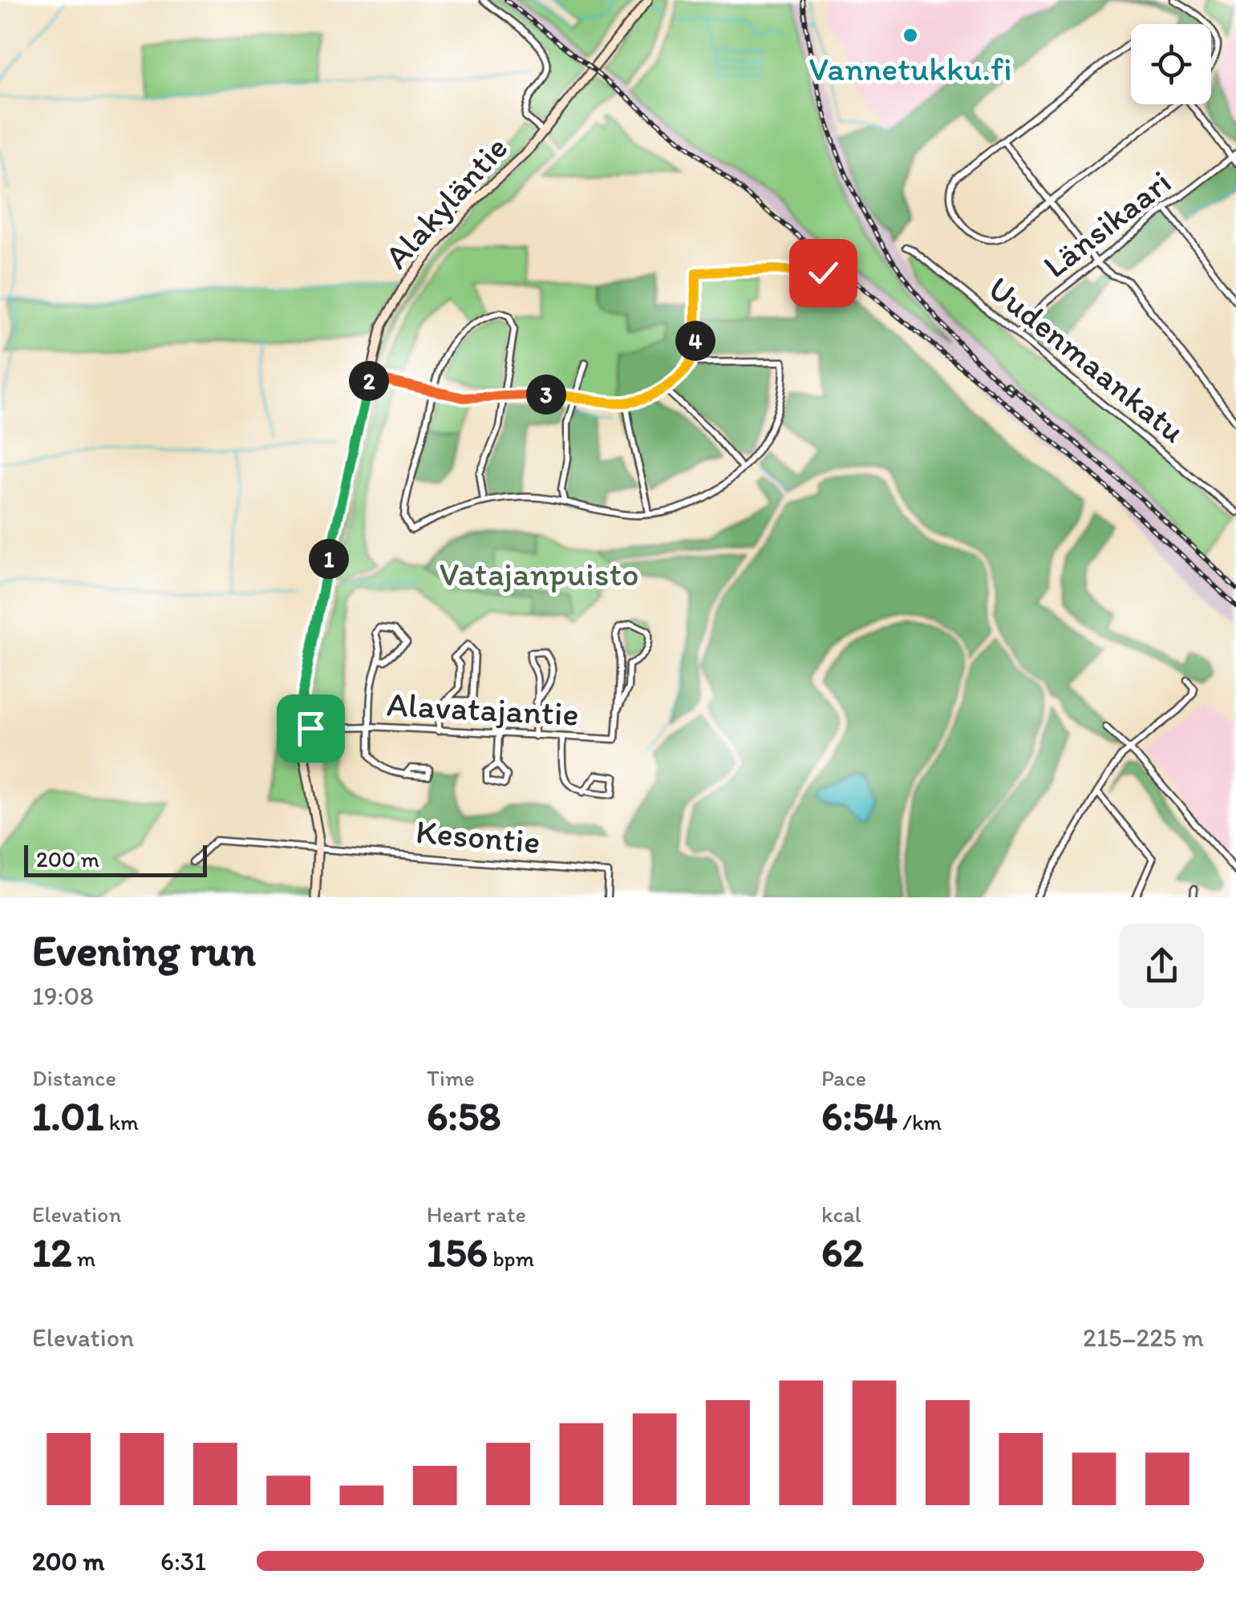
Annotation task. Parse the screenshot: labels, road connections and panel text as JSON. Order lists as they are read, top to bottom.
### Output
{
  "streets": {
    "street": [
      "Alakyläntie",
      "Länsikaari",
      "Uudenmaankatu",
      "Alavatajantie",
      "Kesontie"
    ]
  },
  "crossings": [
    ["Alakyläntie", "Alavatajantie"],
    ["Alakyläntie", "Kesontie"],
    ["Länsikaari", "Uudenmaankatu"]
  ],
  "parks": ["Vatajanpuisto"],
  "places": ["Vannetukku.fi"],
  "scale_bar": "200 m",
  "page": {
    "pins": [
      "4",
      "2",
      "3",
      "1"
    ],
    "scale": "200 m",
    "heading": ["Evening run", "19:08"],
    "stats": [
      ["Distance", "1.01 km"],
      ["Time", "6:58"],
      ["Pace", "6:54 /km"],
      ["Elevation", "12 m"],
      ["Heart rate", "156 bpm"],
      ["kcal", "62"]
    ],
    "chart": ["Elevation", "215–225 m"],
    "list": [
      {
        "name": "200 m",
        "note": "6:31"
      }
    ]
  }
}
